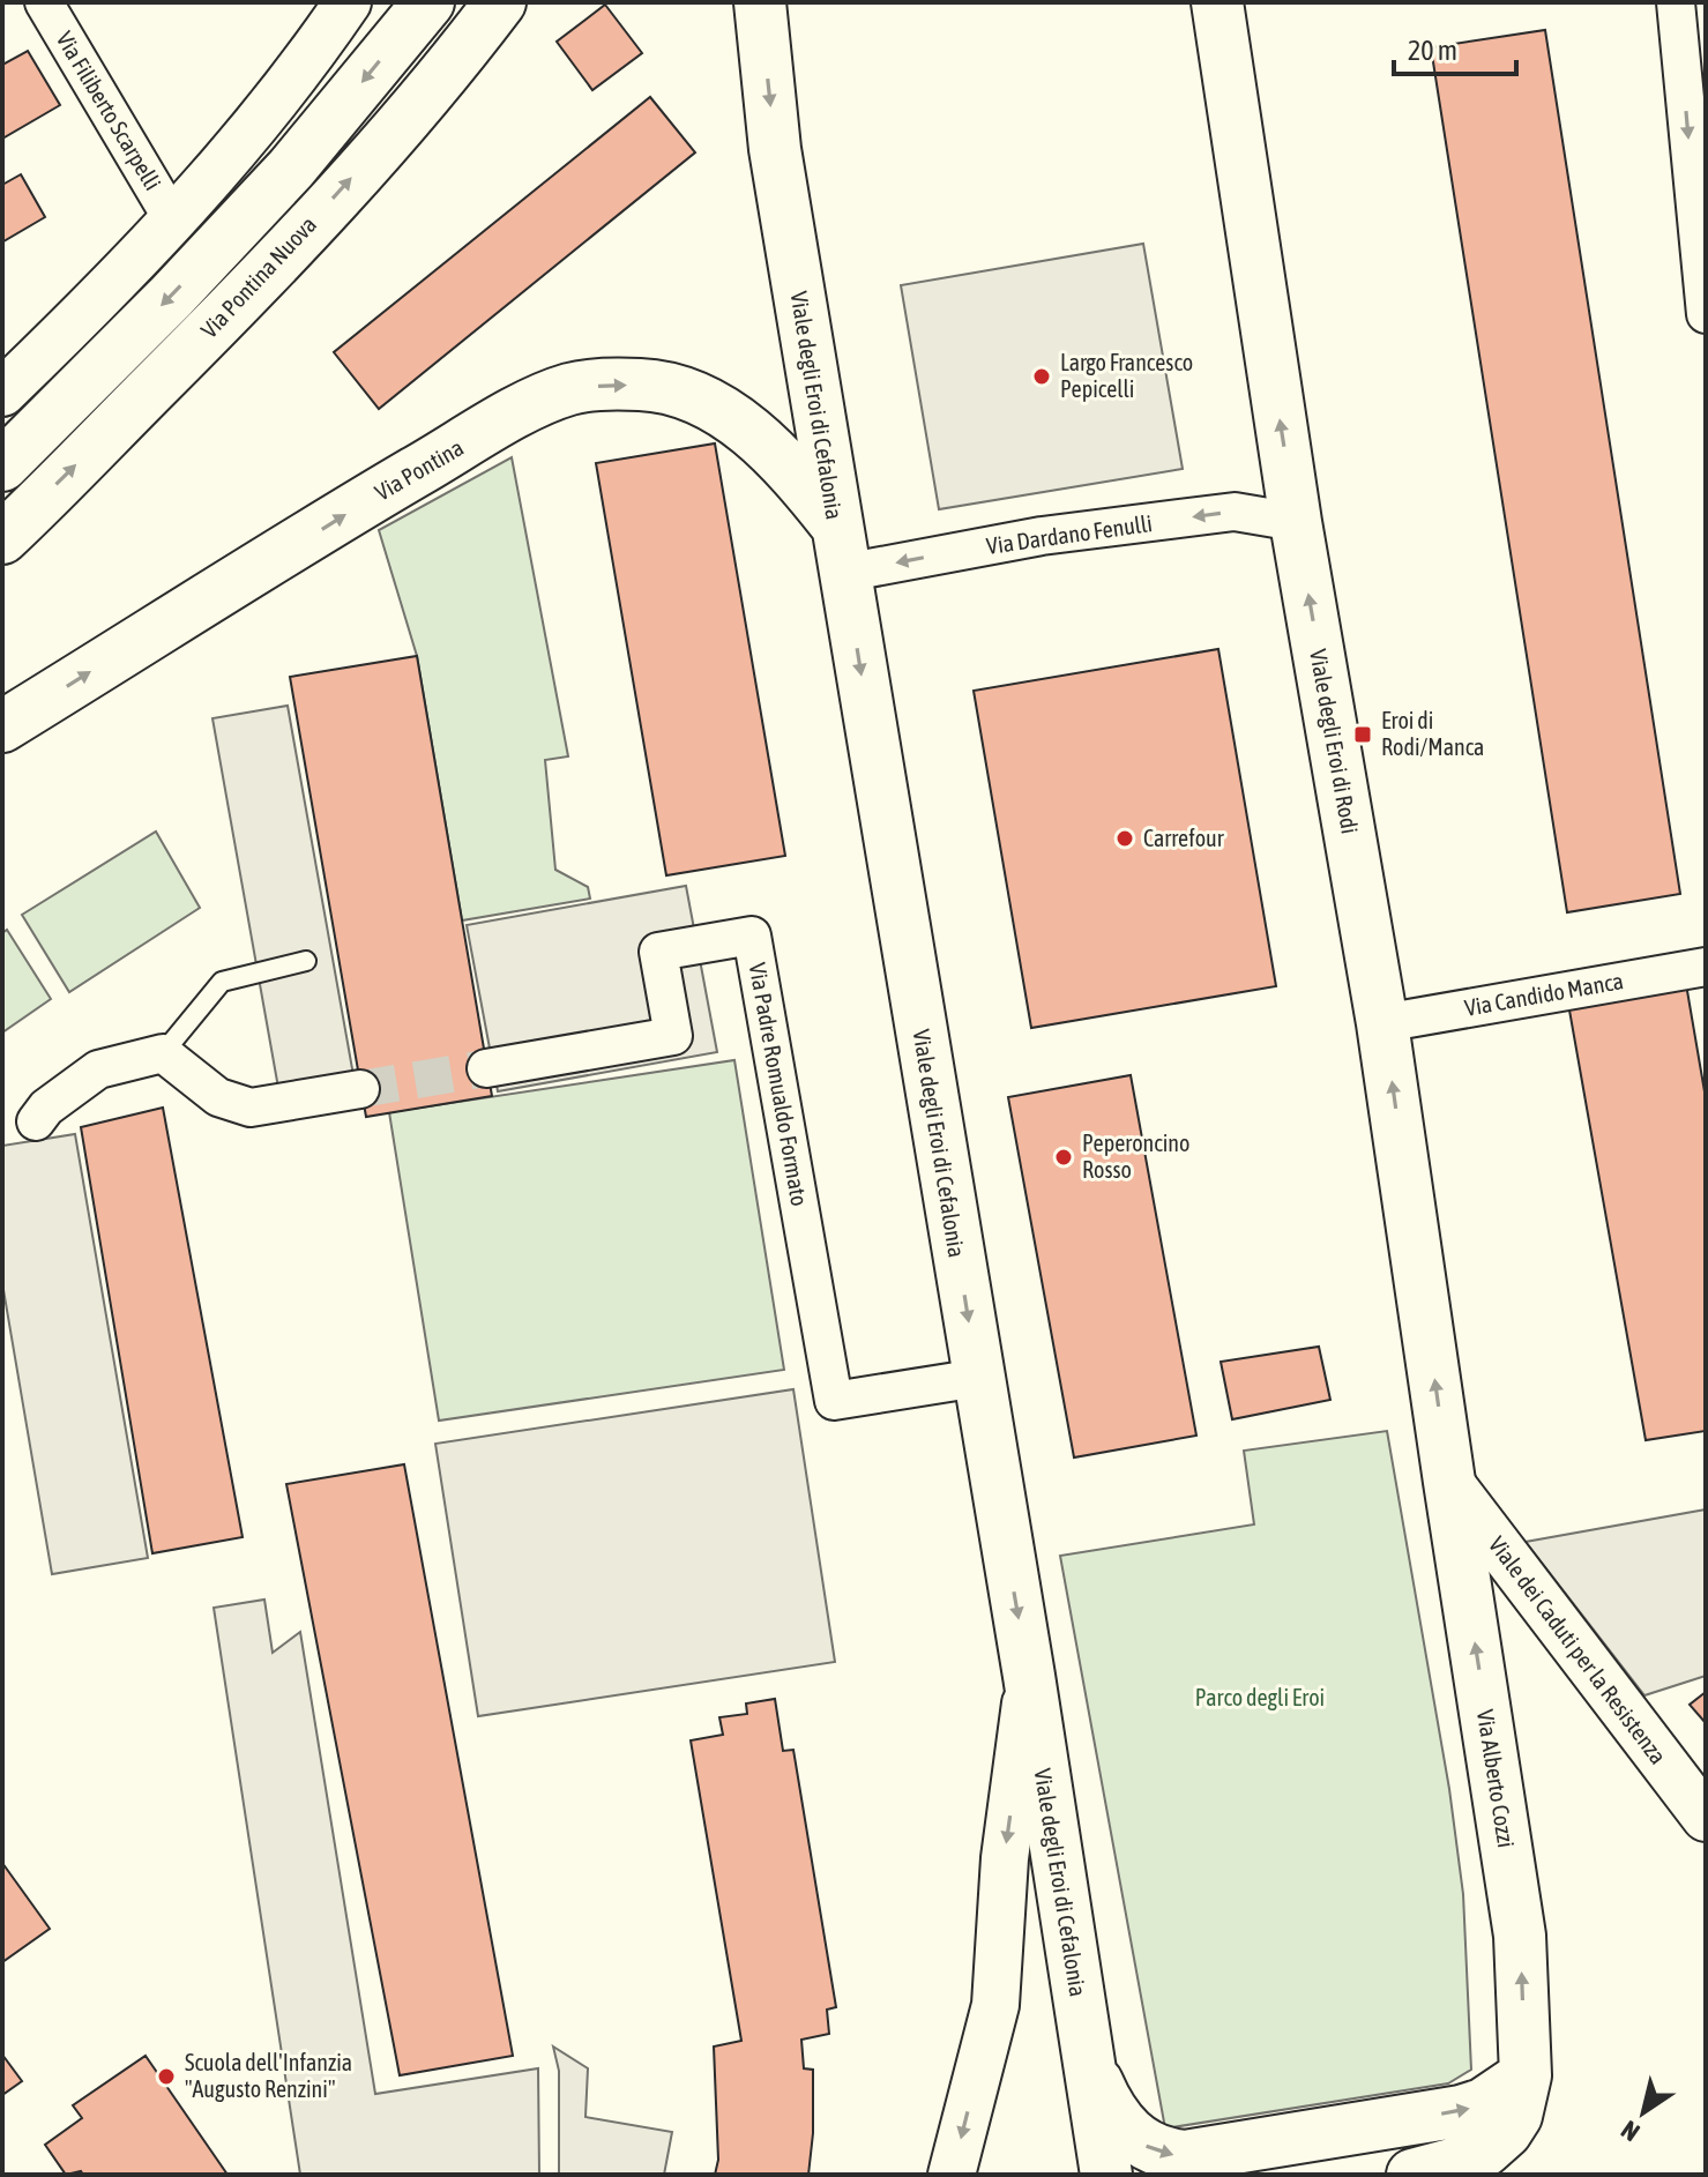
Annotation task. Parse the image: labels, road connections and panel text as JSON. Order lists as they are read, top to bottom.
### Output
{
  "streets": {
    "main road": [
      "Via Pontina Nuova",
      "Viale degli Eroi di Cefalonia",
      "Via Pontina",
      "Viale degli Eroi di Rodi",
      "Via Alberto Cozzi"
    ],
    "street": [
      "Via Filiberto Scarpelli",
      "Via Dardano Fenulli",
      "Via Candido Manca",
      "Via Padre Romualdo Formato",
      "Viale dei Caduti per la Resistenza"
    ]
  },
  "crossings": [
    ["Viale degli Eroi di Cefalonia", "Via Pontina"],
    ["Viale degli Eroi di Cefalonia", "Via Dardano Fenulli"],
    ["Viale degli Eroi di Cefalonia", "Via Padre Romualdo Formato"],
    ["Via Dardano Fenulli", "Viale degli Eroi di Rodi"],
    ["Viale degli Eroi di Rodi", "Via Candido Manca"],
    ["Viale degli Eroi di Rodi", "Viale dei Caduti per la Resistenza"],
    ["Viale degli Eroi di Rodi", "Via Alberto Cozzi"],
    ["Viale dei Caduti per la Resistenza", "Via Alberto Cozzi"]
  ],
  "one_way": [
    "Viale degli Eroi di Cefalonia",
    "Via Pontina",
    "Via Dardano Fenulli",
    "Viale degli Eroi di Rodi",
    "Via Alberto Cozzi"
  ],
  "parks": ["Parco degli Eroi"],
  "places": {
    "other": [
      "Largo Francesco Pepicelli",
      "Carrefour",
      "Peperoncino Rosso",
      "Scuola dell'Infanzia \"Augusto Renzini\""
    ],
    "transit": ["Eroi di Rodi/Manca"]
  },
  "scale_bar": "20 m",
  "north": "bottom left"
}
